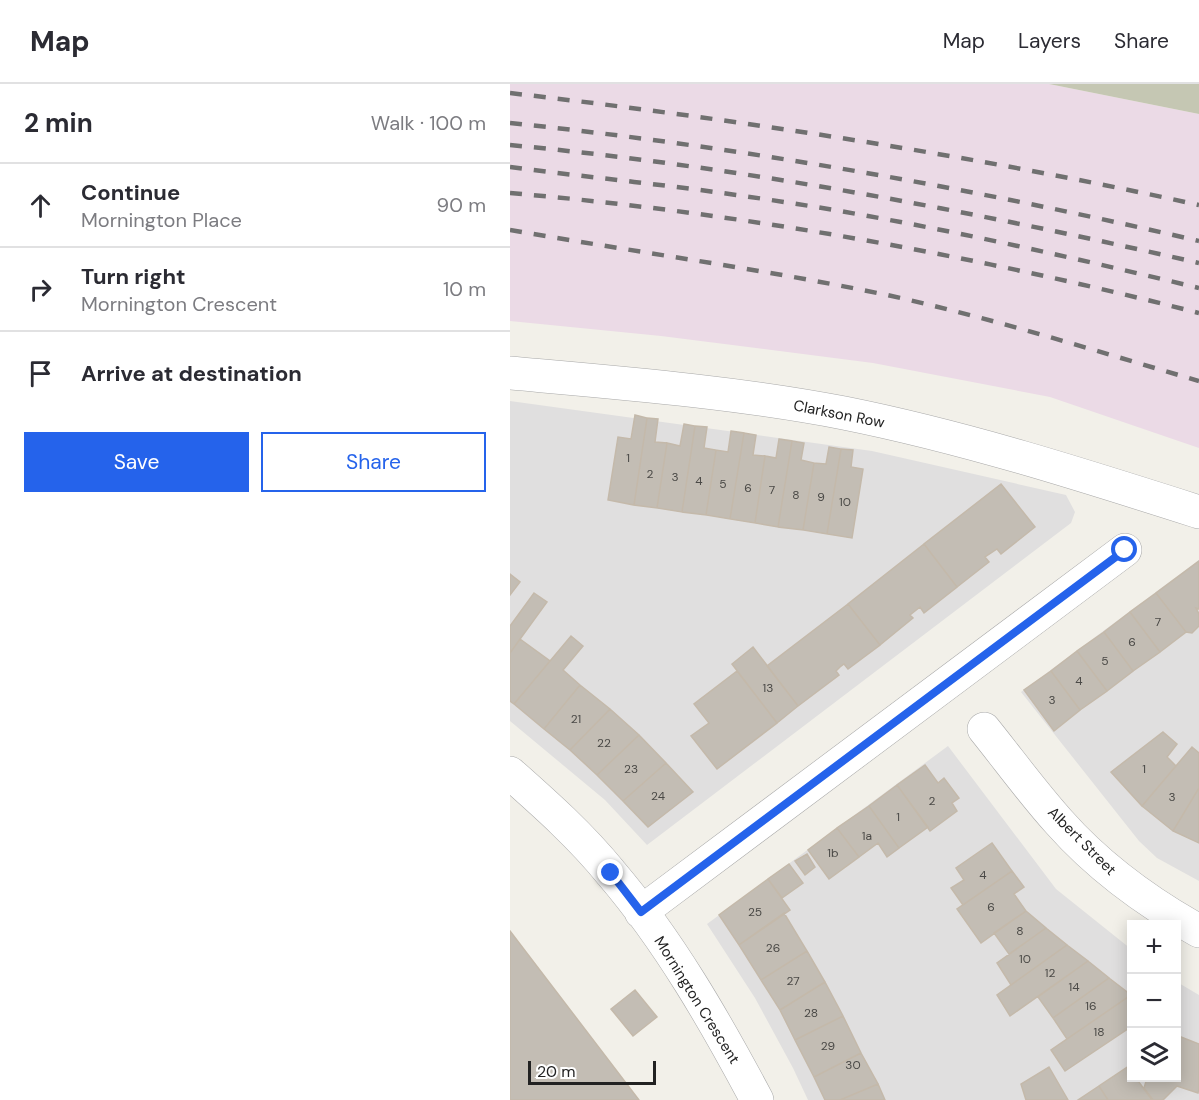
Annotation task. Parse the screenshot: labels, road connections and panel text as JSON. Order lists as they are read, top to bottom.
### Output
{
  "streets": {
    "street": ["Clarkson Row", "Albert Street", "Mornington Crescent"]
  },
  "house_numbers": [
    "1",
    "2",
    "3",
    "4",
    "5",
    "6",
    "7",
    "8",
    "9",
    "10",
    "7",
    "6",
    "5",
    "4",
    "13",
    "3",
    "21",
    "22",
    "23",
    "1",
    "24",
    "3",
    "2",
    "1",
    "1a",
    "1b",
    "4",
    "6",
    "25",
    "8",
    "26",
    "10",
    "12",
    "27",
    "14",
    "16",
    "28",
    "18",
    "29",
    "30"
  ],
  "scale_bar": "20 m",
  "page": {
    "header": "Map",
    "nav": ["Map", "Layers", "Share"],
    "heading": ["2 min", "Walk · 100 m"],
    "list": [
      ["Continue", "Mornington Place", "90 m"],
      ["Turn right", "Mornington Crescent", "10 m"],
      "Arrive at destination"
    ],
    "buttons": ["Save", "Share"],
    "map_buttons": ["+", "−"],
    "scale": "20 m"
  }
}
